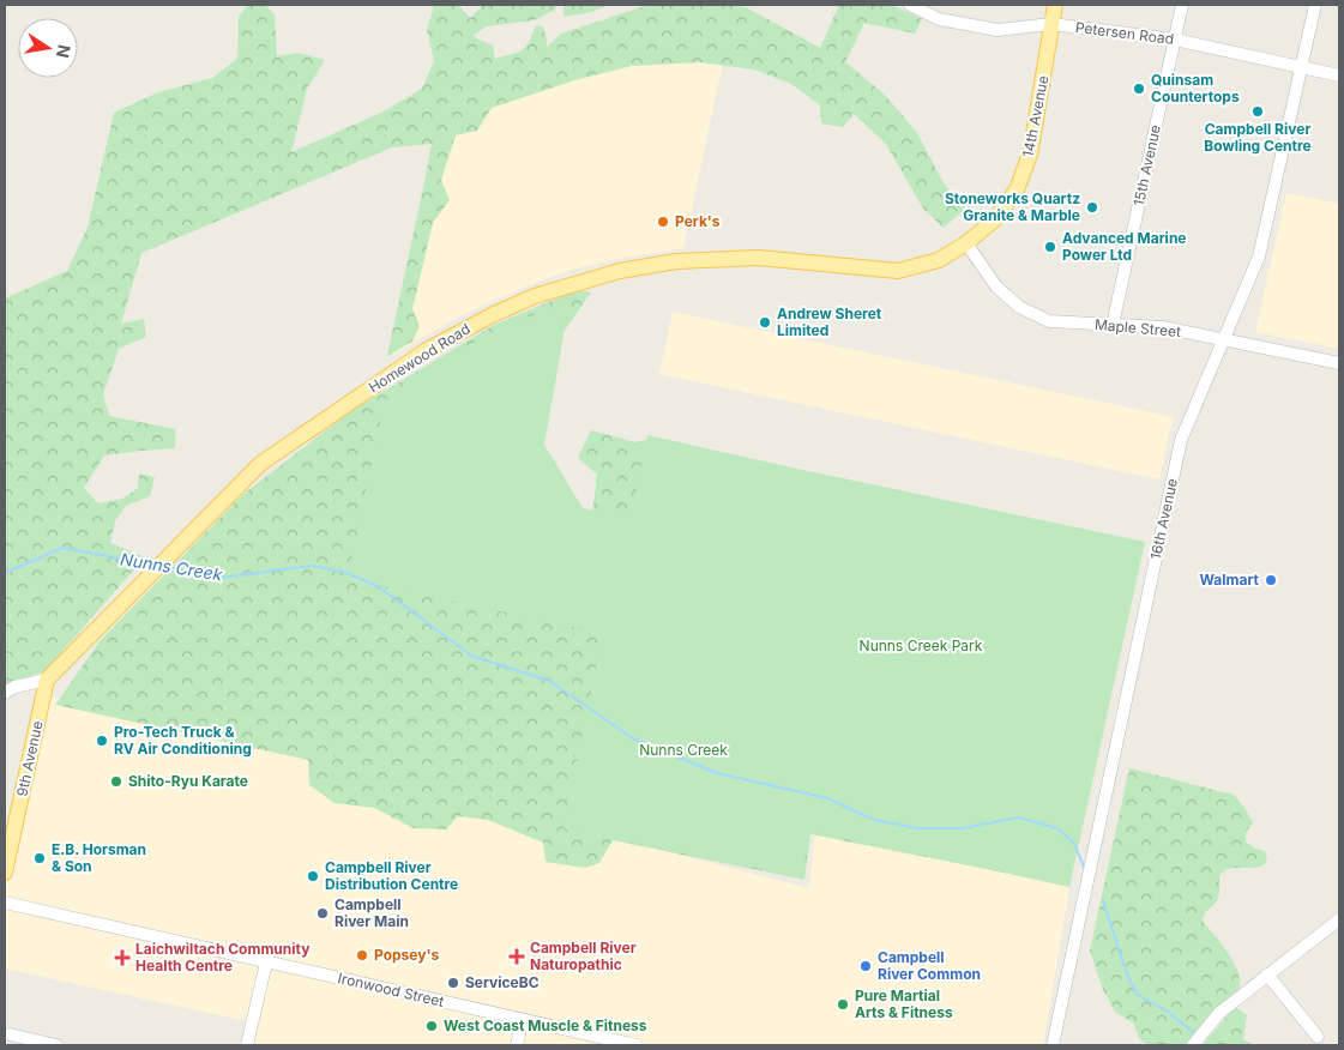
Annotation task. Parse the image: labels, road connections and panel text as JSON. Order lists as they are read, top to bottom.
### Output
{
  "streets": {
    "main road": ["14th Avenue", "Homewood Road", "9th Avenue"],
    "street": [
      "Petersen Road",
      "15th Avenue",
      "Maple Street",
      "16th Avenue",
      "Ironwood Street"
    ]
  },
  "crossings": [
    ["Petersen Road", "14th Avenue"],
    ["Petersen Road", "15th Avenue"],
    ["Petersen Road", "16th Avenue"],
    ["14th Avenue", "Maple Street"],
    ["14th Avenue", "Homewood Road"],
    ["15th Avenue", "Maple Street"],
    ["Maple Street", "Homewood Road"],
    ["Maple Street", "16th Avenue"],
    ["Homewood Road", "9th Avenue"]
  ],
  "water": ["Nunns Creek"],
  "parks": ["Nunns Creek Park", "Nunns Creek"],
  "places": {
    "other": [
      "Quinsam Countertops",
      "Campbell River Bowling Centre",
      "Stoneworks Quartz Granite & Marble",
      "Perk's",
      "Advanced Marine Power Ltd",
      "Andrew Sheret Limited",
      "Walmart",
      "Pro-Tech Truck & RV Air Conditioning",
      "Shito-Ryu Karate",
      "E.B. Horsman & Son",
      "Campbell River Distribution Centre",
      "Campbell River Main",
      "Popsey's",
      "Campbell River Common",
      "ServiceBC",
      "Pure Martial Arts & Fitness",
      "West Coast Muscle & Fitness"
    ],
    "health": ["Campbell River Naturopathic", "Laichwiltach Community Health Centre"]
  },
  "north": "right"
}
